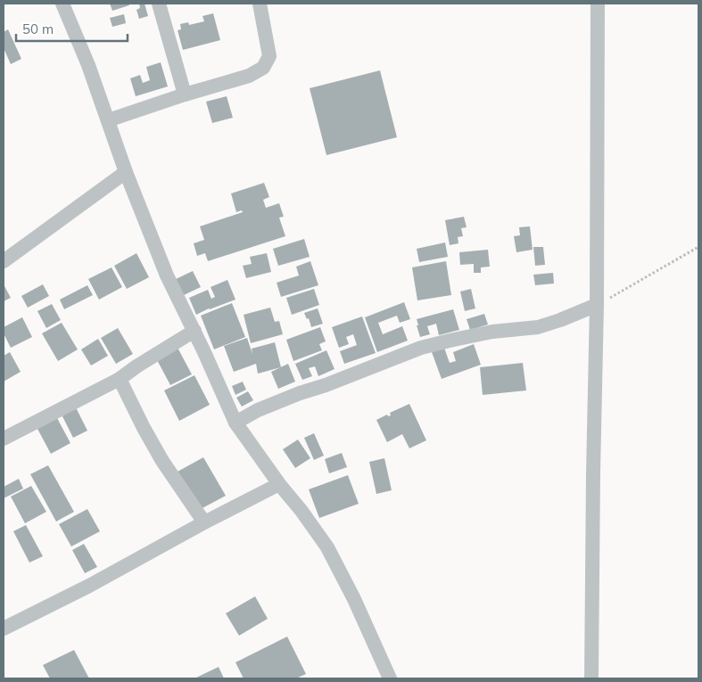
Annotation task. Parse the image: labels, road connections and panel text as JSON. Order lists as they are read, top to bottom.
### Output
{
  "scale_bar": "50 m"
}
